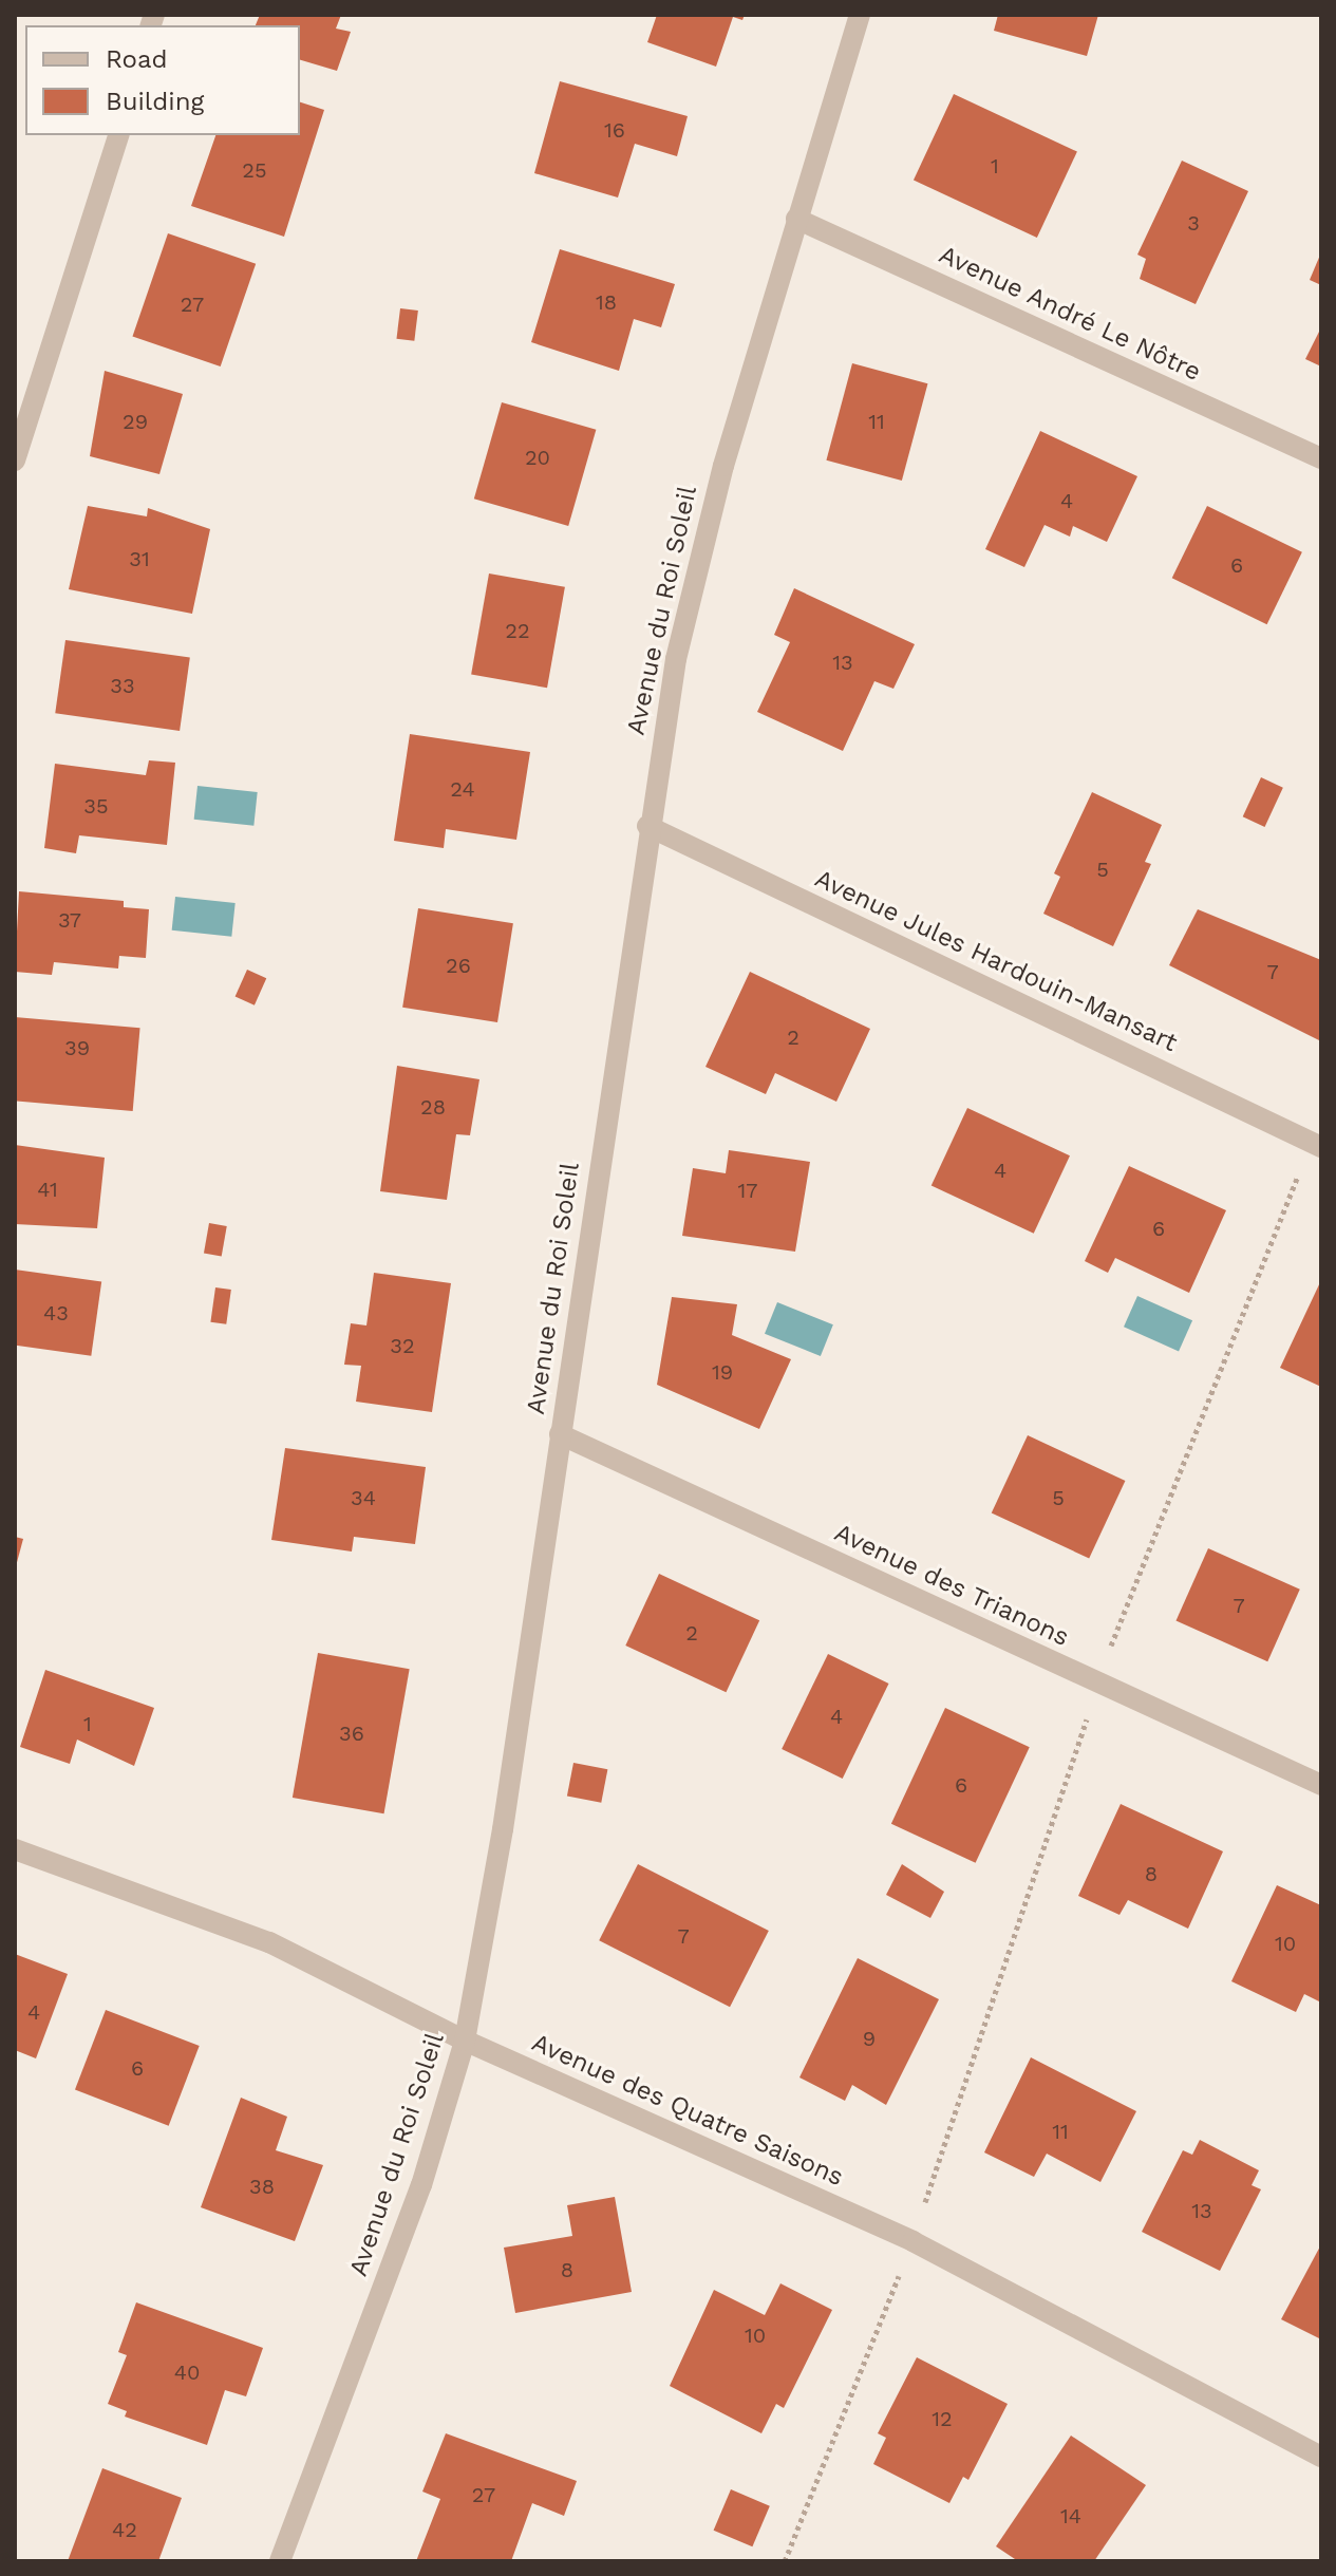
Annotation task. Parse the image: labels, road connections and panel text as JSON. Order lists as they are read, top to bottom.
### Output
{
  "streets": {
    "street": [
      "Avenue André Le Nôtre",
      "Avenue du Roi Soleil",
      "Avenue Jules Hardouin-Mansart",
      "Avenue des Trianons",
      "Avenue des Quatre Saisons"
    ]
  },
  "crossings": [
    ["Avenue André Le Nôtre", "Avenue du Roi Soleil"],
    ["Avenue du Roi Soleil", "Avenue Jules Hardouin-Mansart"],
    ["Avenue du Roi Soleil", "Avenue des Trianons"],
    ["Avenue du Roi Soleil", "Avenue des Quatre Saisons"]
  ],
  "house_numbers": [
    "16",
    "1",
    "25",
    "3",
    "18",
    "27",
    "29",
    "11",
    "20",
    "4",
    "31",
    "6",
    "22",
    "13",
    "33",
    "24",
    "35",
    "5",
    "37",
    "26",
    "7",
    "2",
    "39",
    "28",
    "4",
    "41",
    "17",
    "6",
    "43",
    "32",
    "19",
    "34",
    "5",
    "7",
    "2",
    "4",
    "1",
    "36",
    "6",
    "8",
    "7",
    "10",
    "4",
    "9",
    "6",
    "11",
    "38",
    "13",
    "8",
    "10",
    "40",
    "12",
    "27",
    "14",
    "42"
  ],
  "legend": ["Road", "Building"]
}
